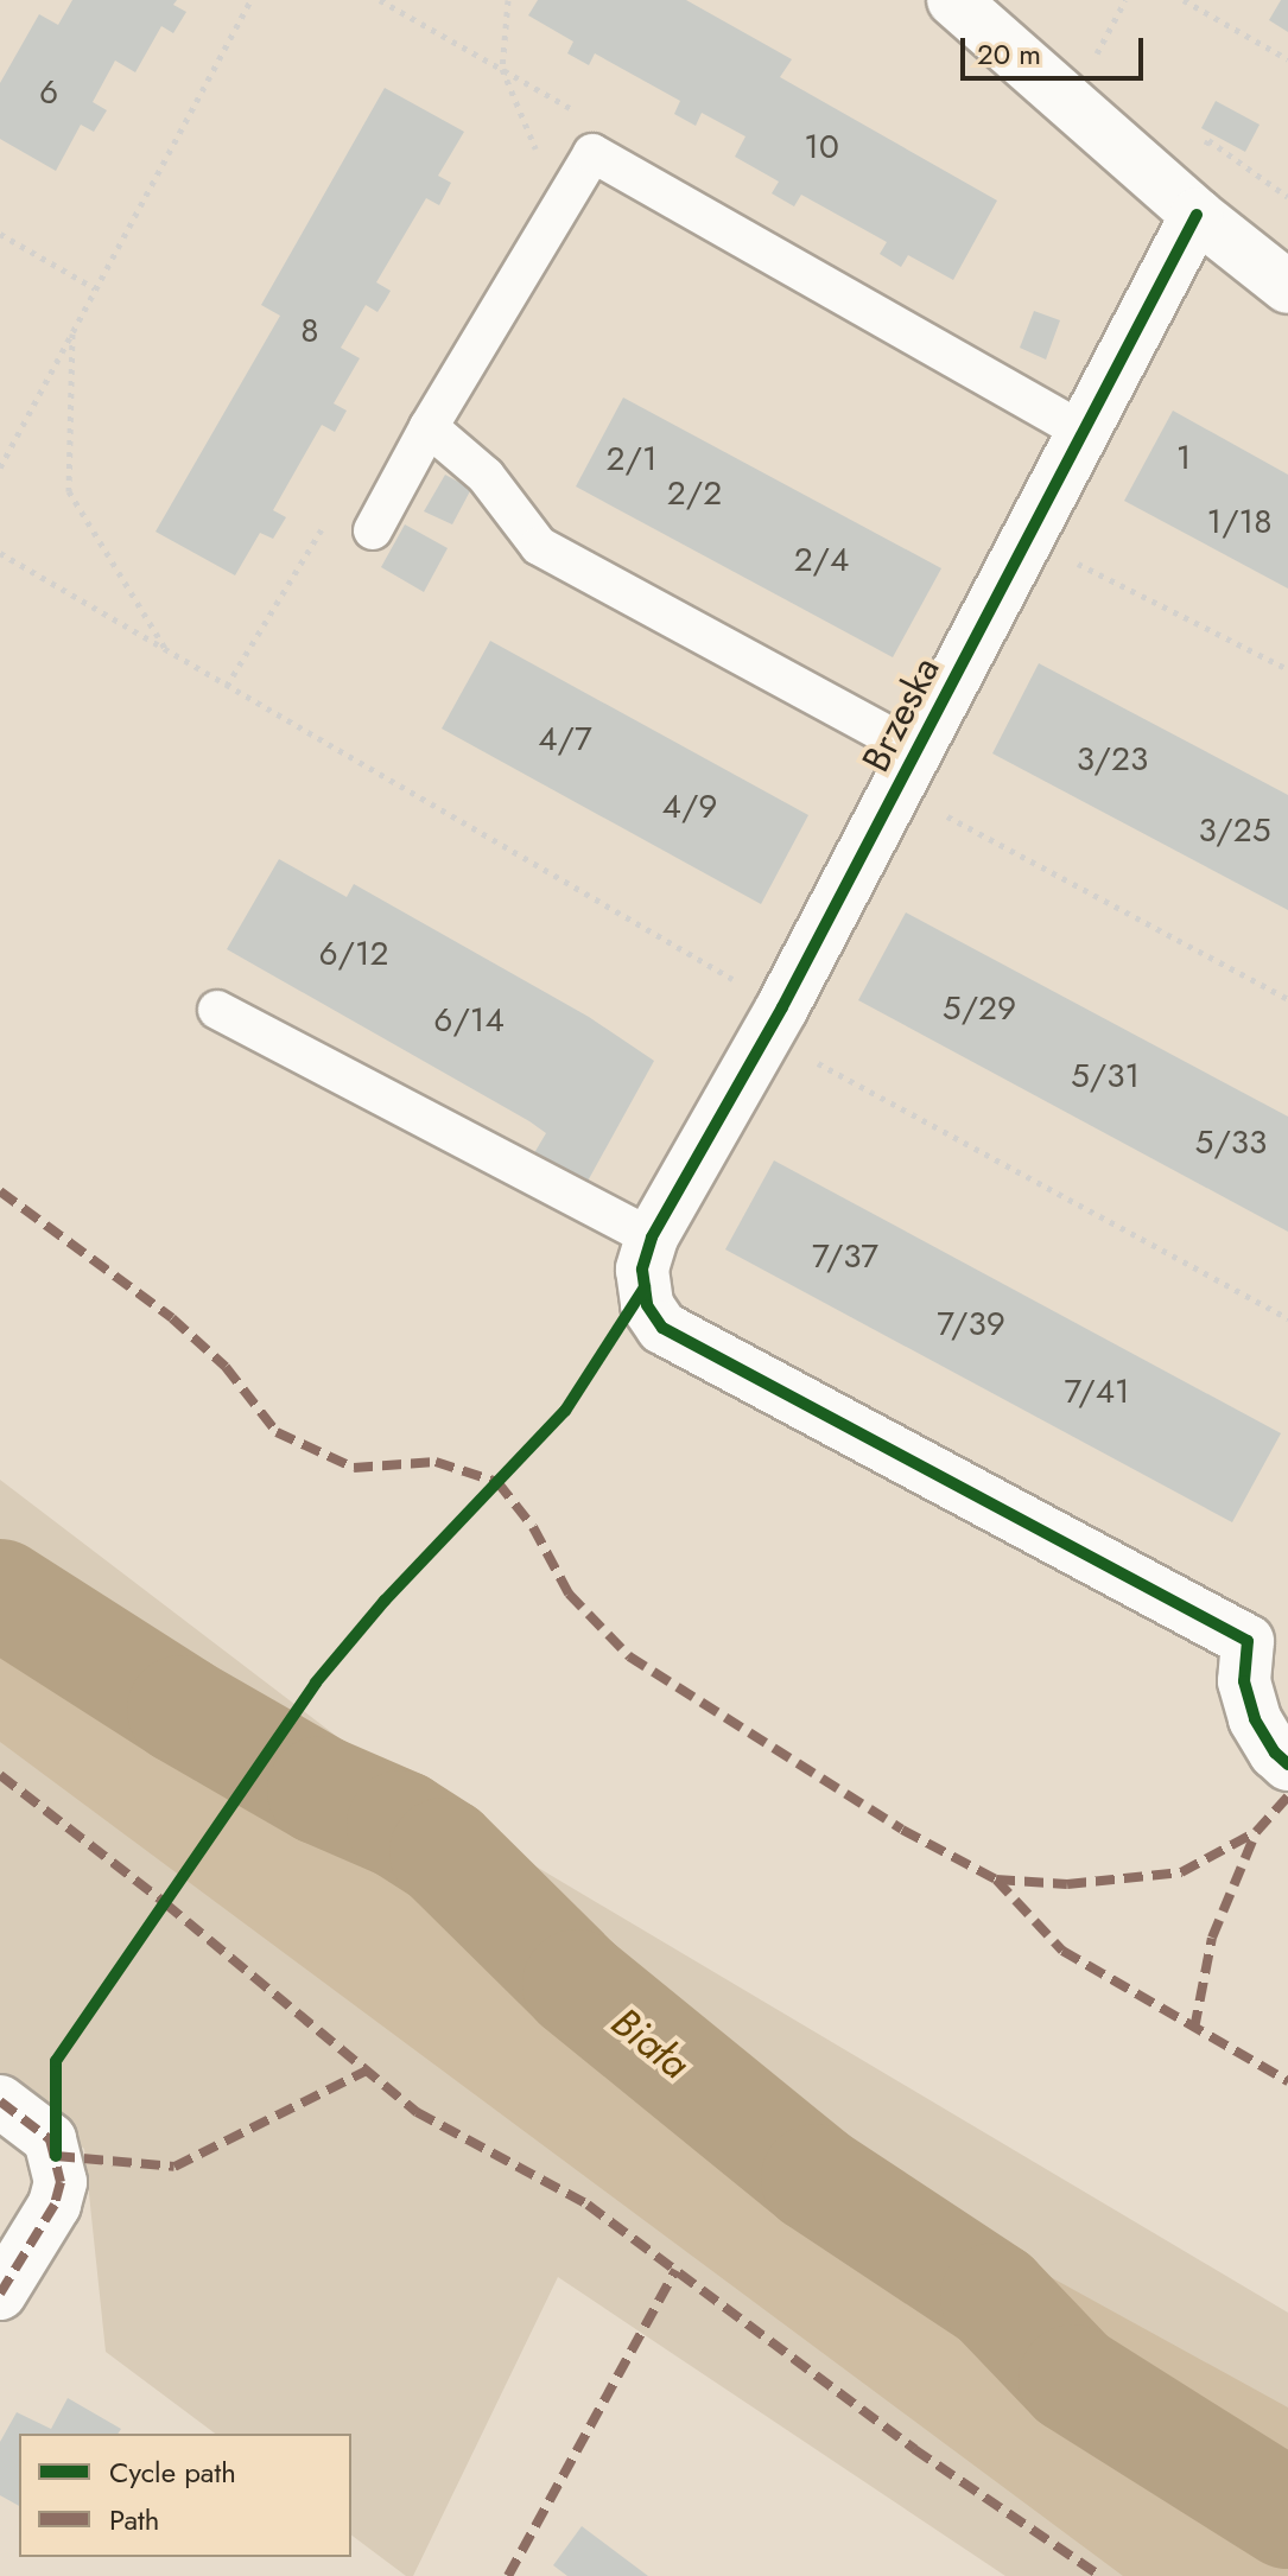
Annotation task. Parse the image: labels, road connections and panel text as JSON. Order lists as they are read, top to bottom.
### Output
{
  "streets": {
    "street": ["Brzeska"]
  },
  "water": ["Biała"],
  "house_numbers": [
    "6",
    "10",
    "8",
    "1",
    "2/1",
    "2/2",
    "1/18",
    "2/4",
    "4/7",
    "3/23",
    "4/9",
    "3/25",
    "6/12",
    "5/29",
    "6/14",
    "5/31",
    "5/33",
    "7/37",
    "7/39",
    "7/41"
  ],
  "legend": ["Cycle path", "Path"],
  "scale_bar": "20 m"
}
